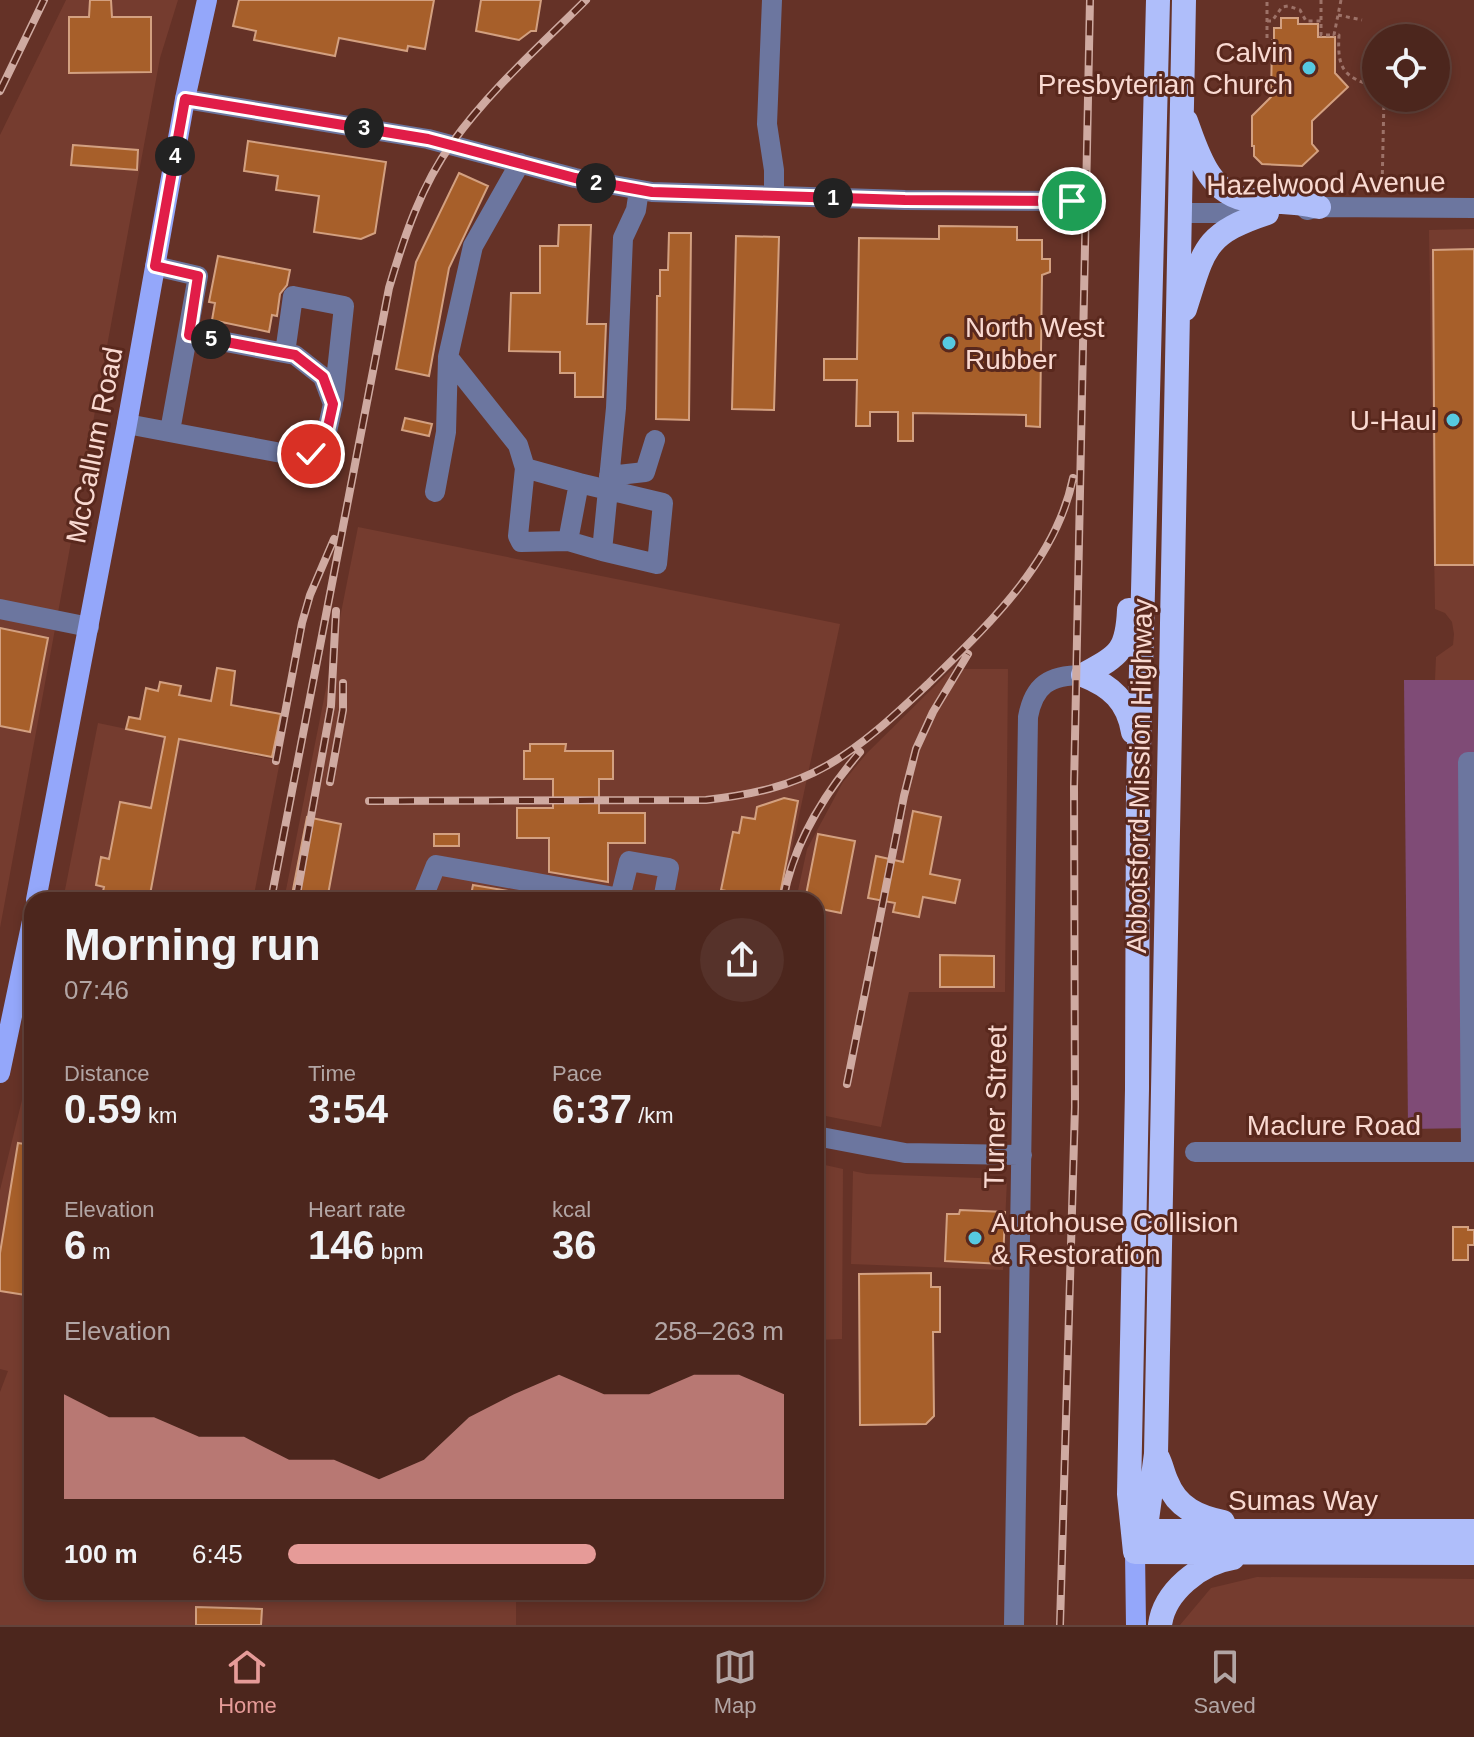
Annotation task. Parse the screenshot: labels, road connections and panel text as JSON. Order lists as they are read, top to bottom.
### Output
{
  "streets": {
    "highway": ["Abbotsford-Mission Highway", "Sumas Way"],
    "main road": ["McCallum Road"],
    "street": ["Hazelwood Avenue", "Turner Street", "Maclure Road"]
  },
  "crossings": [
    ["Hazelwood Avenue", "Abbotsford-Mission Highway"],
    ["Abbotsford-Mission Highway", "Sumas Way"]
  ],
  "places": [
    "Calvin Presbyterian Church",
    "North West Rubber",
    "U-Haul",
    "Autohouse Collision & Restoration"
  ],
  "page": {
    "pins": [
      "3",
      "4",
      "2",
      "1",
      "5"
    ],
    "heading": ["Morning run", "07:46"],
    "stats": [
      ["Distance", "0.59 km"],
      ["Time", "3:54"],
      ["Pace", "6:37 /km"],
      ["Elevation", "6 m"],
      ["Heart rate", "146 bpm"],
      ["kcal", "36"]
    ],
    "chart": ["Elevation", "258–263 m"],
    "list": [
      {
        "name": "100 m",
        "note": "6:45"
      }
    ],
    "tabs": ["Home", "Map", "Saved"]
  }
}
